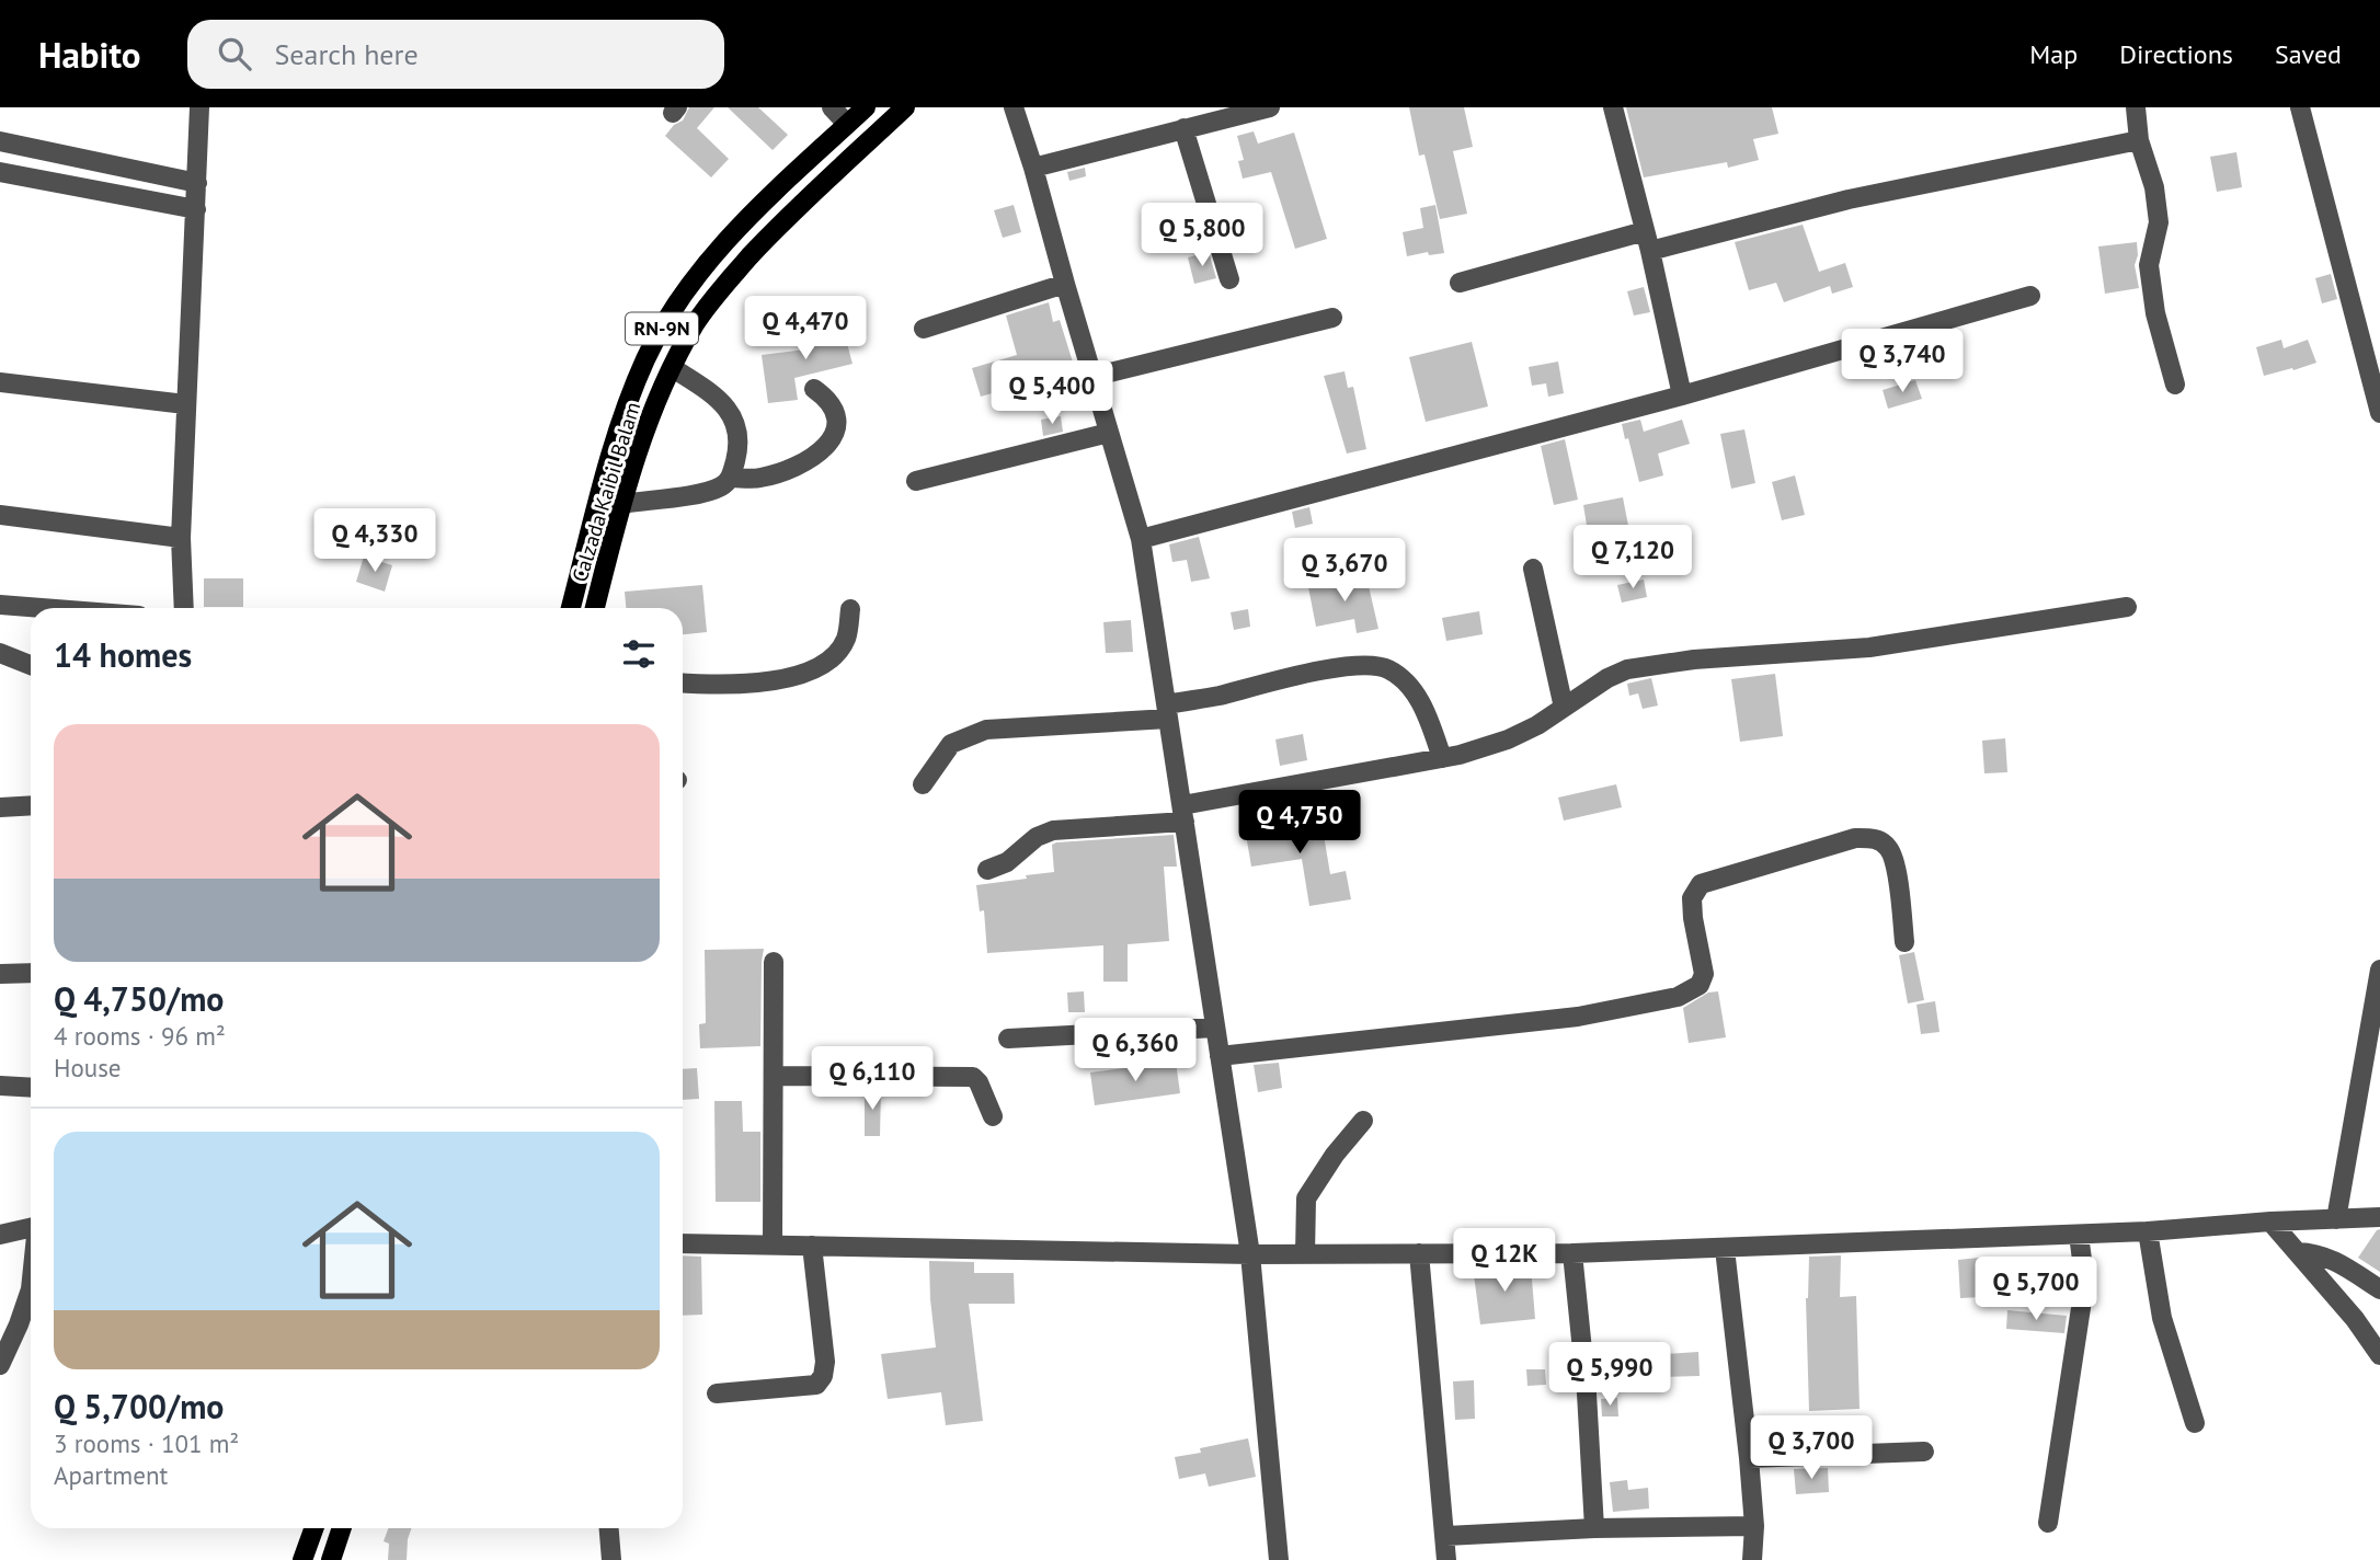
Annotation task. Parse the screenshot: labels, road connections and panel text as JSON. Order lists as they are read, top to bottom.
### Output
{
  "streets": {
    "main road": ["RN-9N", "Calzada Kaibil Balam"]
  },
  "page": {
    "header": "Habito",
    "search": "Search here",
    "nav": ["Map", "Directions", "Saved"],
    "price": [
      "Q 5,800",
      "Q 4,470",
      "Q 3,740",
      "Q 5,400",
      "Q 4,330",
      "Q 7,120",
      "Q 3,670",
      "Q 4,750",
      "Q 6,360",
      "Q 6,110",
      "Q 12K",
      "Q 5,700",
      "Q 5,990",
      "Q 3,700"
    ],
    "heading": "14 homes",
    "list": [
      {
        "name": "Q 4,750/mo",
        "note": "4 rooms · 96 m² · House"
      },
      {
        "name": "Q 5,700/mo",
        "note": "3 rooms · 101 m² · Apartment"
      }
    ]
  }
}
